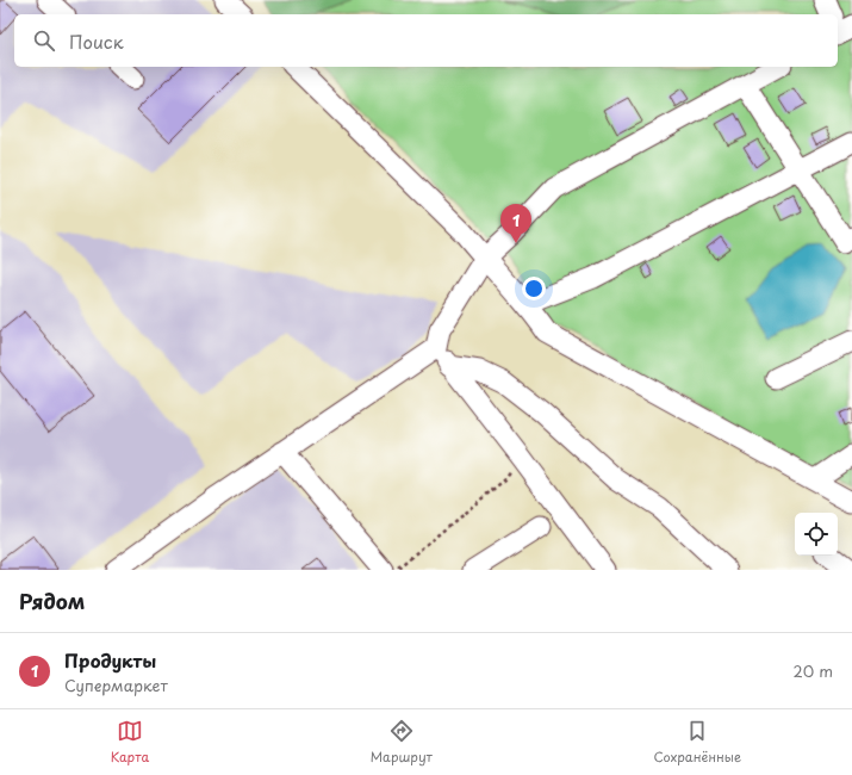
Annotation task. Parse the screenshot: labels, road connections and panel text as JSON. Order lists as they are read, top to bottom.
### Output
{
  "page": {
    "search": "Поиск",
    "pins": "1",
    "heading": "Рядом",
    "list": [
      {
        "mark": "1",
        "name": "Продукты",
        "note": "Супермаркет",
        "value": "20 m"
      }
    ],
    "nav": ["Карта", "Маршрут", "Сохранённые"]
  }
}
